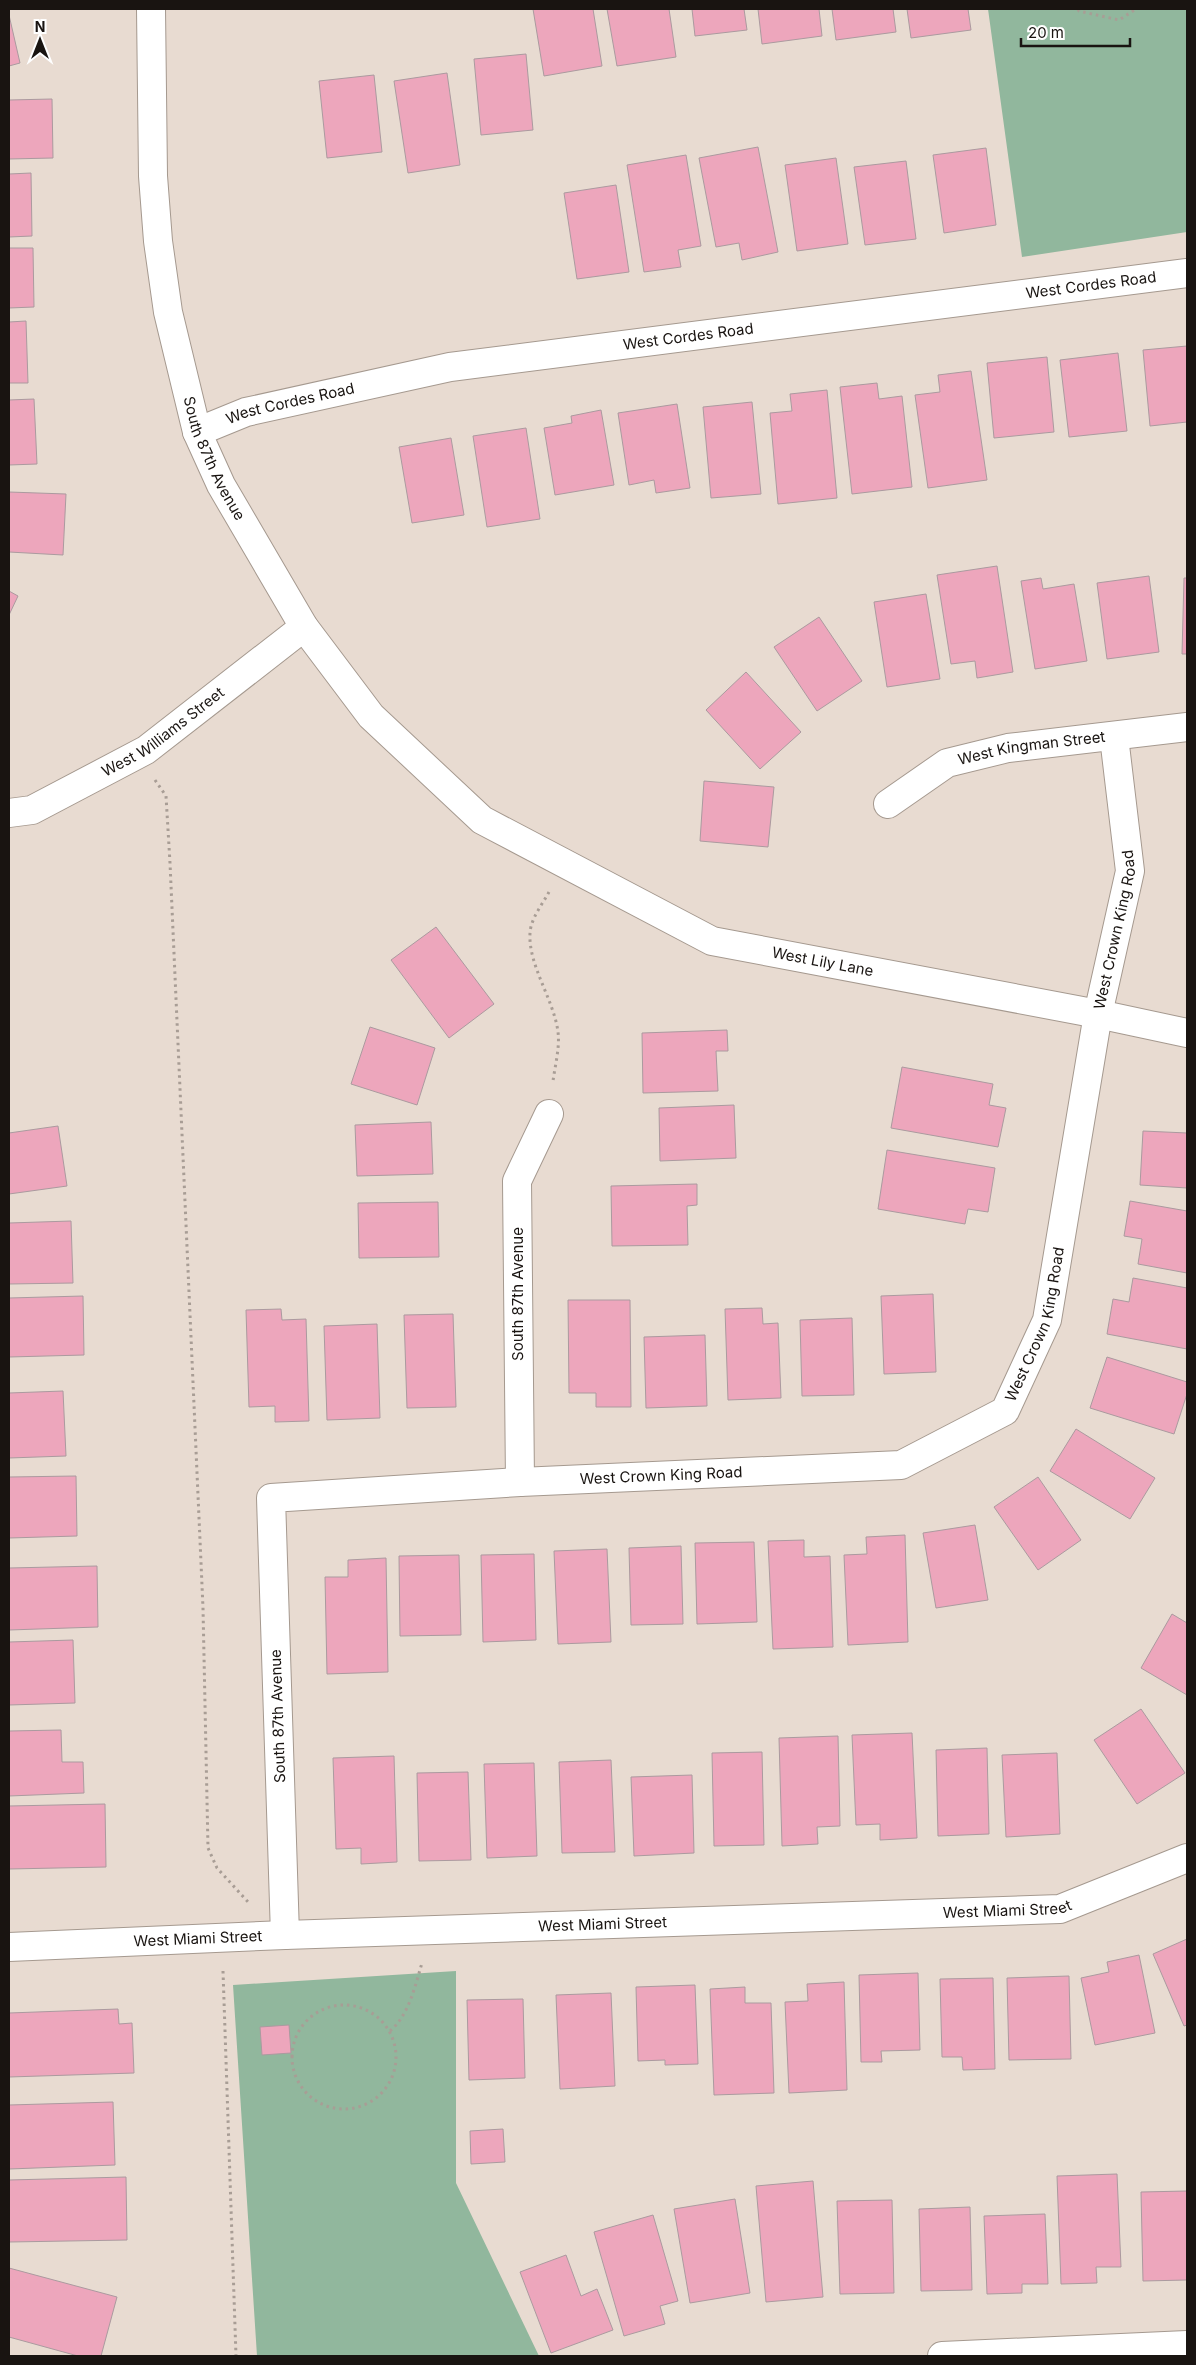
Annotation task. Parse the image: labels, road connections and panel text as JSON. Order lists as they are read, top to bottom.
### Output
{
  "streets": {
    "street": [
      "West Cordes Road",
      "South 87th Avenue",
      "West Williams Street",
      "West Kingman Street",
      "West Crown King Road",
      "West Lily Lane",
      "West Miami Street"
    ]
  },
  "crossings": [
    ["West Cordes Road", "South 87th Avenue"],
    ["South 87th Avenue", "West Williams Street"],
    ["South 87th Avenue", "West Crown King Road"],
    ["South 87th Avenue", "West Lily Lane"],
    ["South 87th Avenue", "West Miami Street"],
    ["West Kingman Street", "West Crown King Road"],
    ["West Crown King Road", "West Lily Lane"]
  ],
  "scale_bar": "20 m",
  "north": "top"
}
